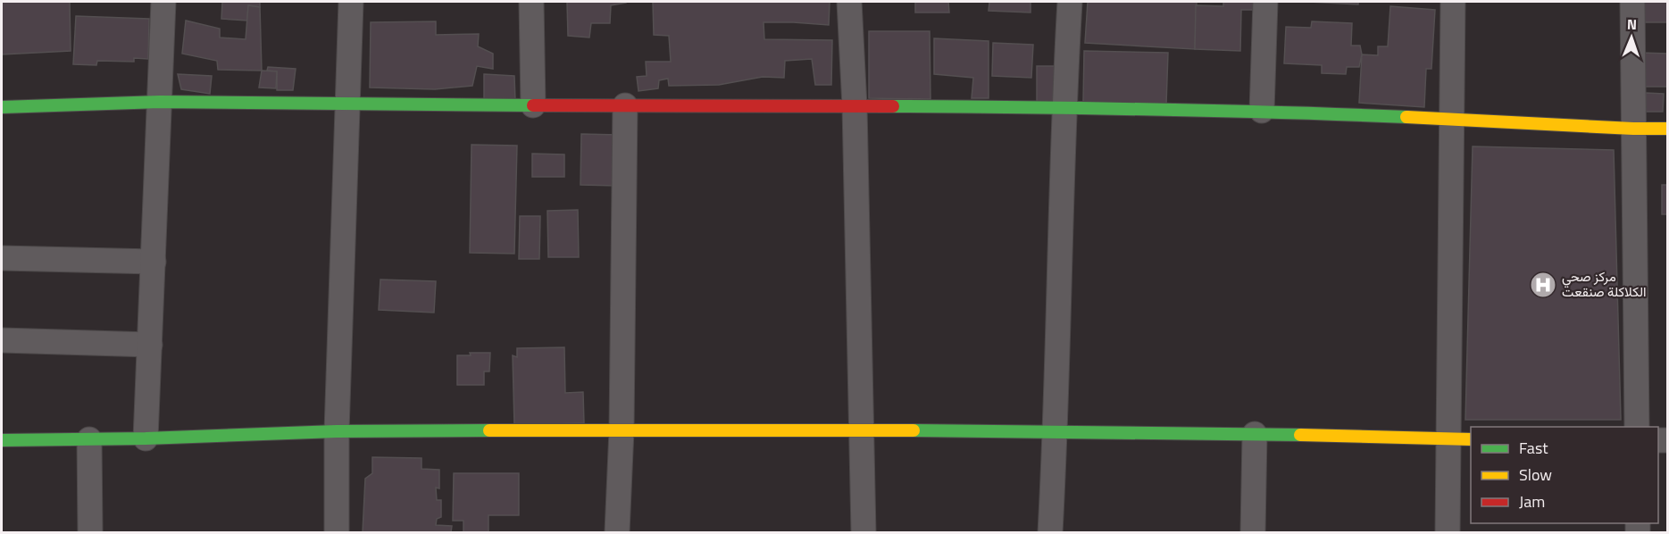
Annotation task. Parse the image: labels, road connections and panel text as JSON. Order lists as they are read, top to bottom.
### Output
{
  "places": {
    "hospital": ["مركز صحي الكلاكلة صنقعت"]
  },
  "legend": ["Fast", "Slow", "Jam"],
  "north": "top"
}
